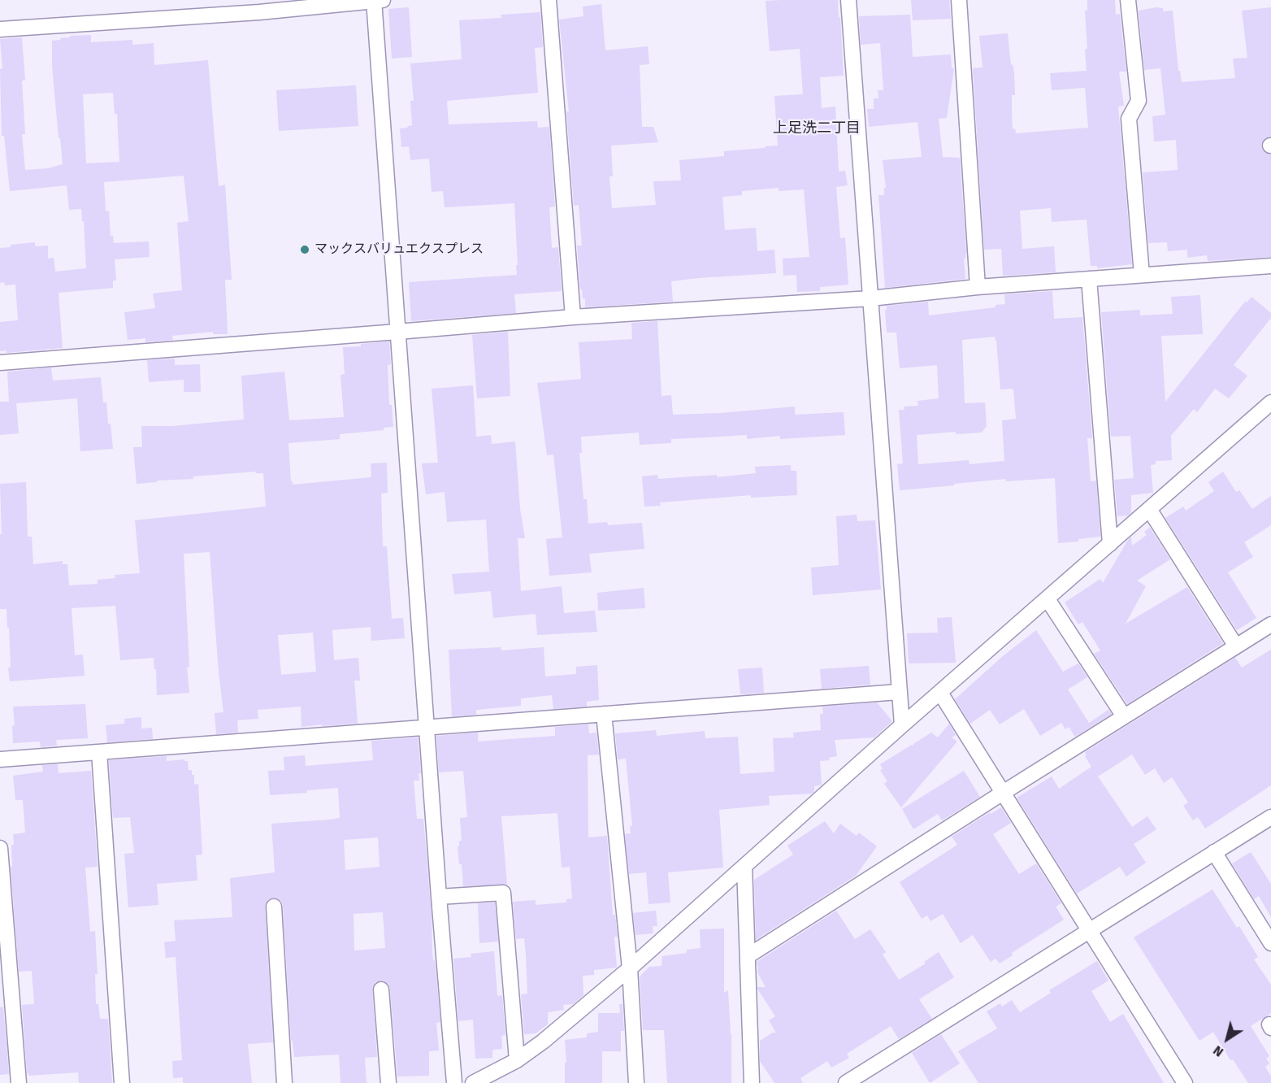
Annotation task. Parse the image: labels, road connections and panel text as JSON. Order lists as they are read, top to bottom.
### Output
{
  "districts": ["上足洗二丁目"],
  "places": ["マックスバリュエクスプレス"],
  "north": "bottom left"
}
